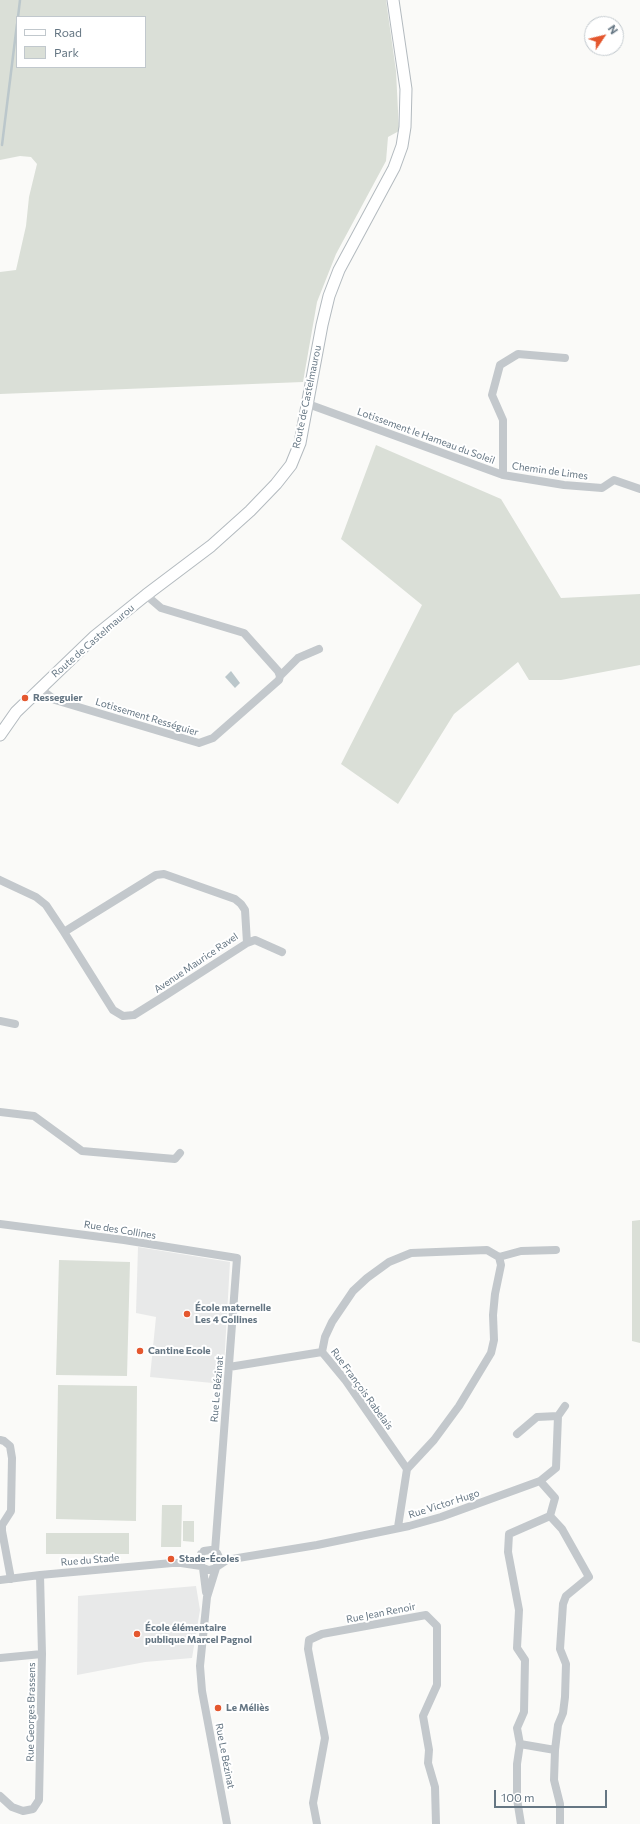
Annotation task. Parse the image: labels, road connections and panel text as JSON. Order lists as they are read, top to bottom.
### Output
{
  "streets": {
    "street": [
      "Route de Castelmaurou",
      "Lotissement le Hameau du Soleil",
      "Chemin de Limes",
      "Lotissement Rességuier",
      "Avenue Maurice Ravel",
      "Rue des Collines",
      "Rue Le Bézinat",
      "Rue François Rabelais",
      "Rue Victor Hugo",
      "Rue du Stade",
      "Rue Jean Renoir",
      "Rue Georges Brassens"
    ]
  },
  "crossings": [
    ["Route de Castelmaurou", "Lotissement le Hameau du Soleil"],
    ["Route de Castelmaurou", "Lotissement Rességuier"],
    ["Lotissement le Hameau du Soleil", "Chemin de Limes"],
    ["Rue des Collines", "Rue Le Bézinat"],
    ["Rue Le Bézinat", "Rue Victor Hugo"],
    ["Rue Le Bézinat", "Rue du Stade"],
    ["Rue Victor Hugo", "Rue du Stade"],
    ["Rue du Stade", "Rue Georges Brassens"]
  ],
  "places": [
    "Resseguier",
    "École maternelle Les 4 Collines",
    "Cantine Ecole",
    "Stade-Écoles",
    "École élémentaire publique Marcel Pagnol",
    "Le Méliès"
  ],
  "legend": ["Road", "Park"],
  "scale_bar": "100 m",
  "north": "top right"
}
